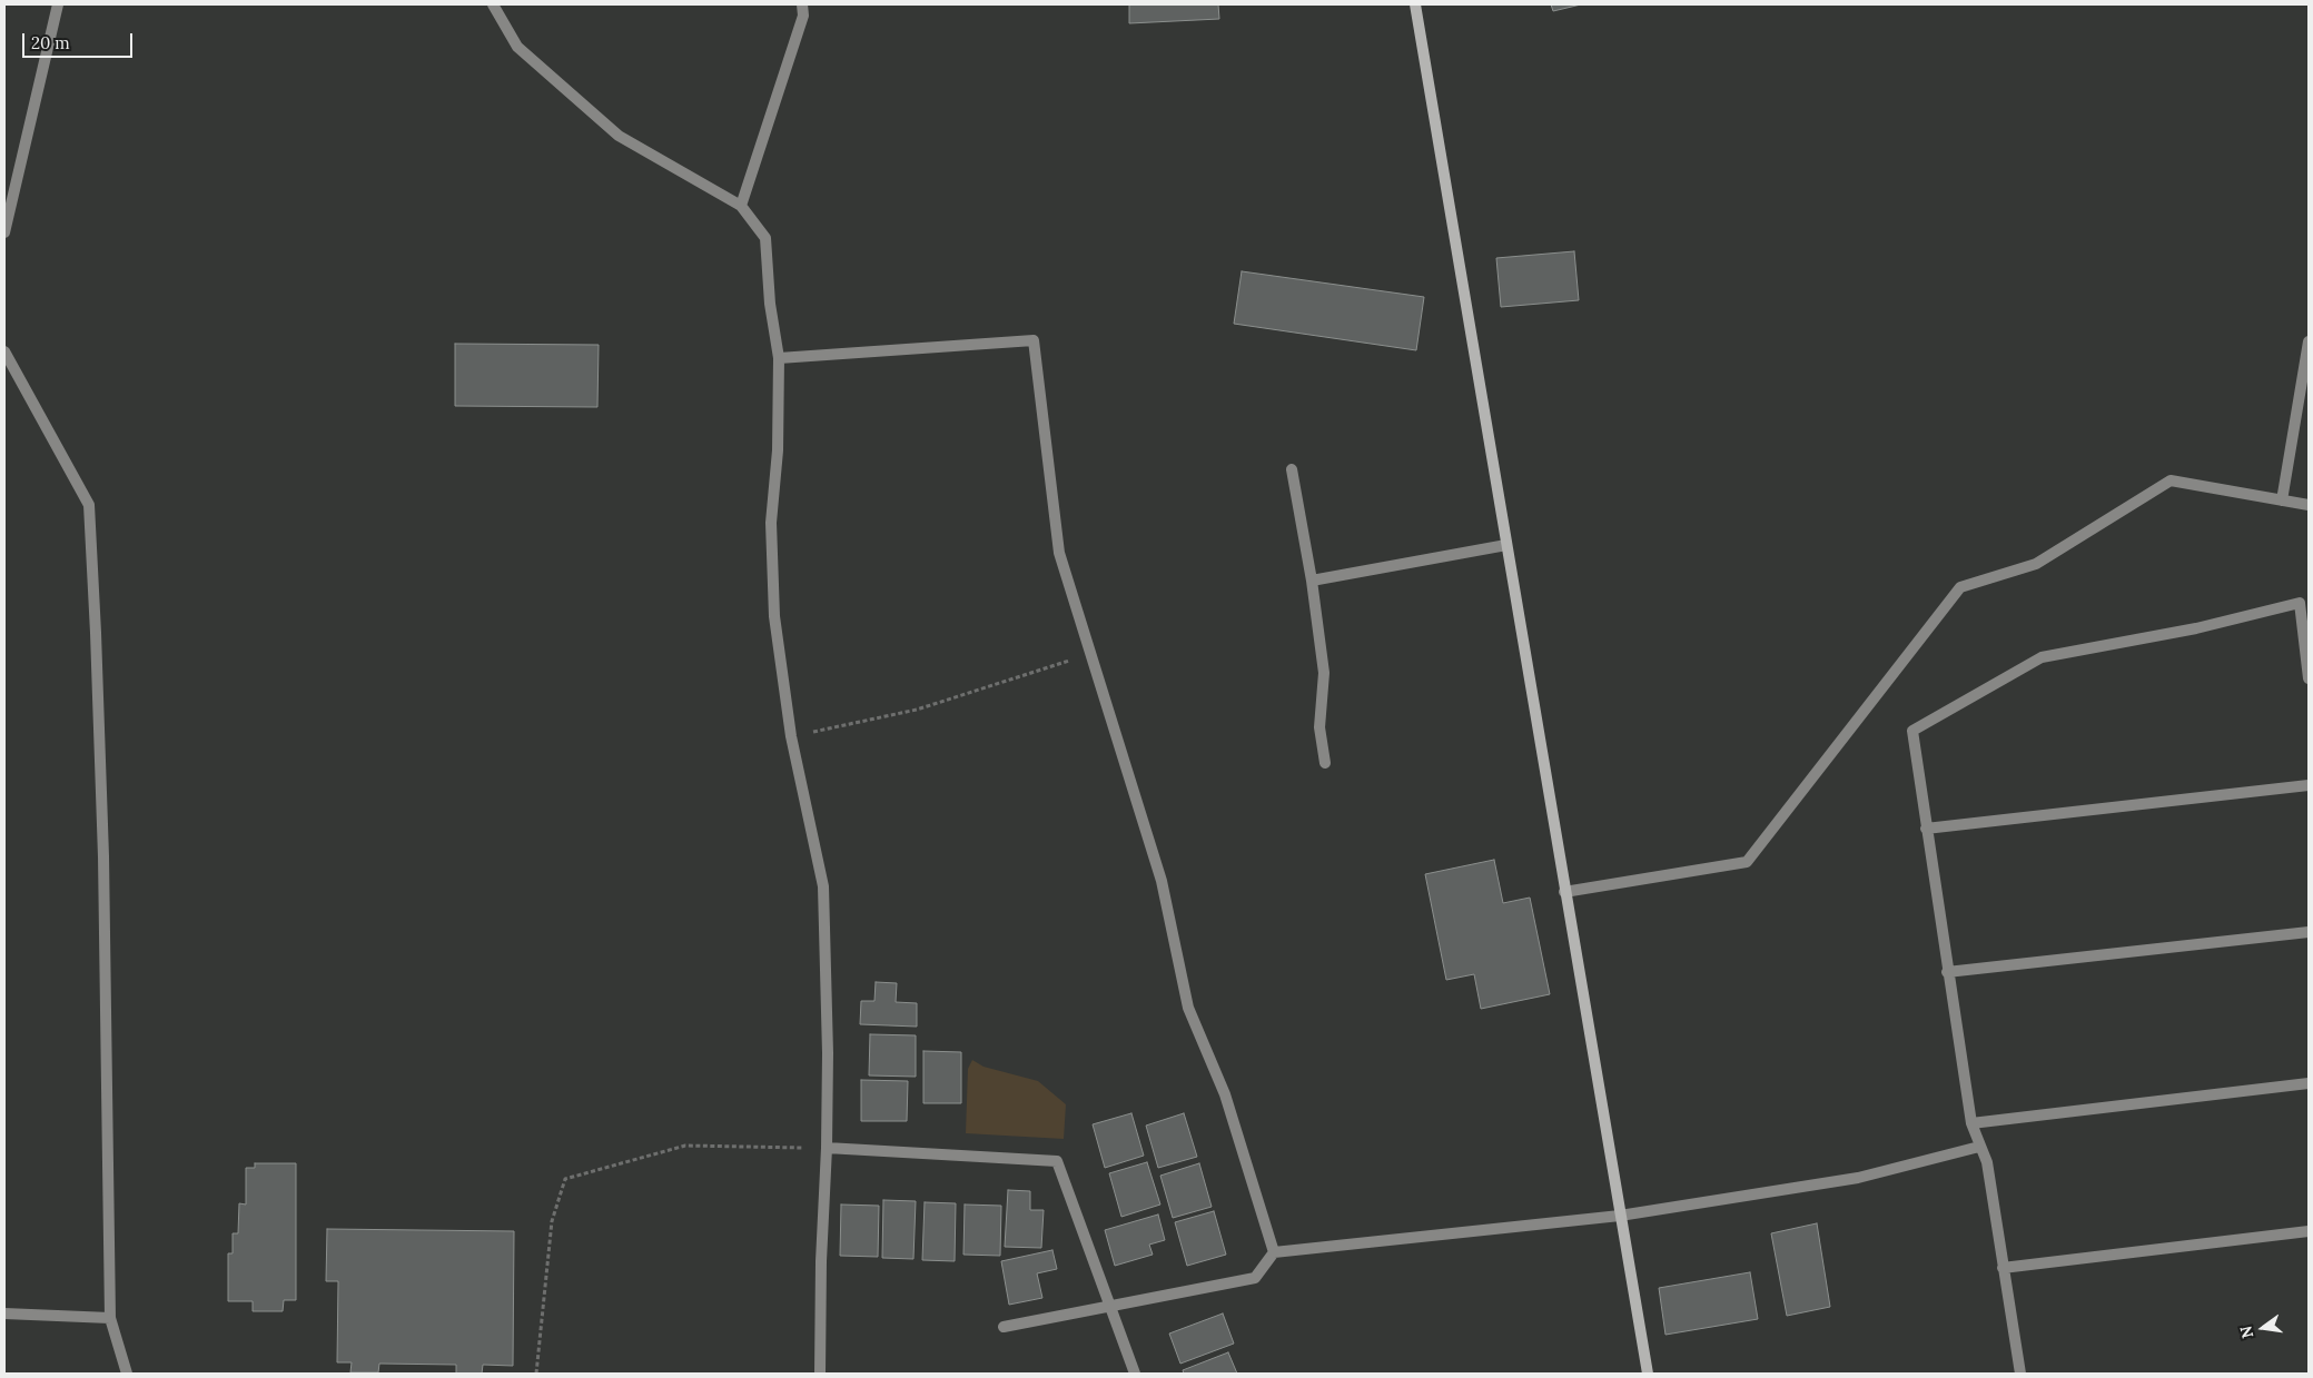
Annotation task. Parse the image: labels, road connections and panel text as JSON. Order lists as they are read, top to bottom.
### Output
{
  "scale_bar": "20 m",
  "north": "left"
}
